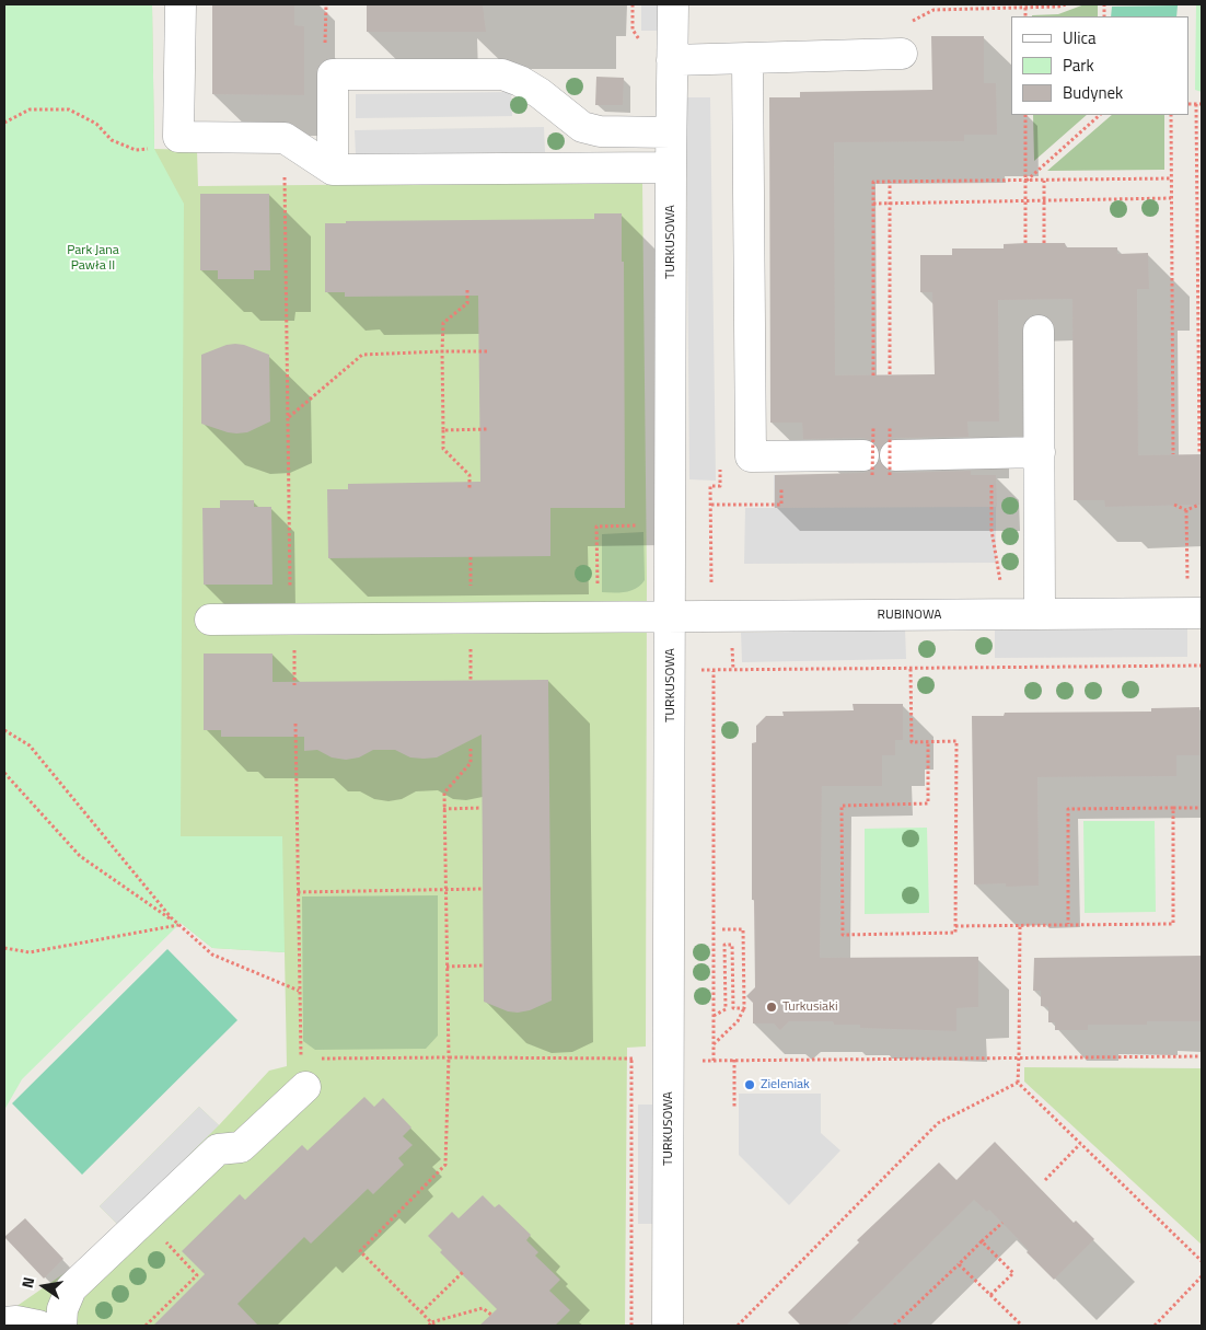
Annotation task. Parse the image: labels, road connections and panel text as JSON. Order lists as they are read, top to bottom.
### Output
{
  "streets": {
    "street": ["TURKUSOWA", "RUBINOWA"]
  },
  "crossings": [
    ["TURKUSOWA", "RUBINOWA"]
  ],
  "parks": ["Park Jana Pawła II"],
  "places": ["Turkusiaki", "Zieleniak"],
  "legend": ["Ulica", "Park", "Budynek"],
  "north": "left"
}
